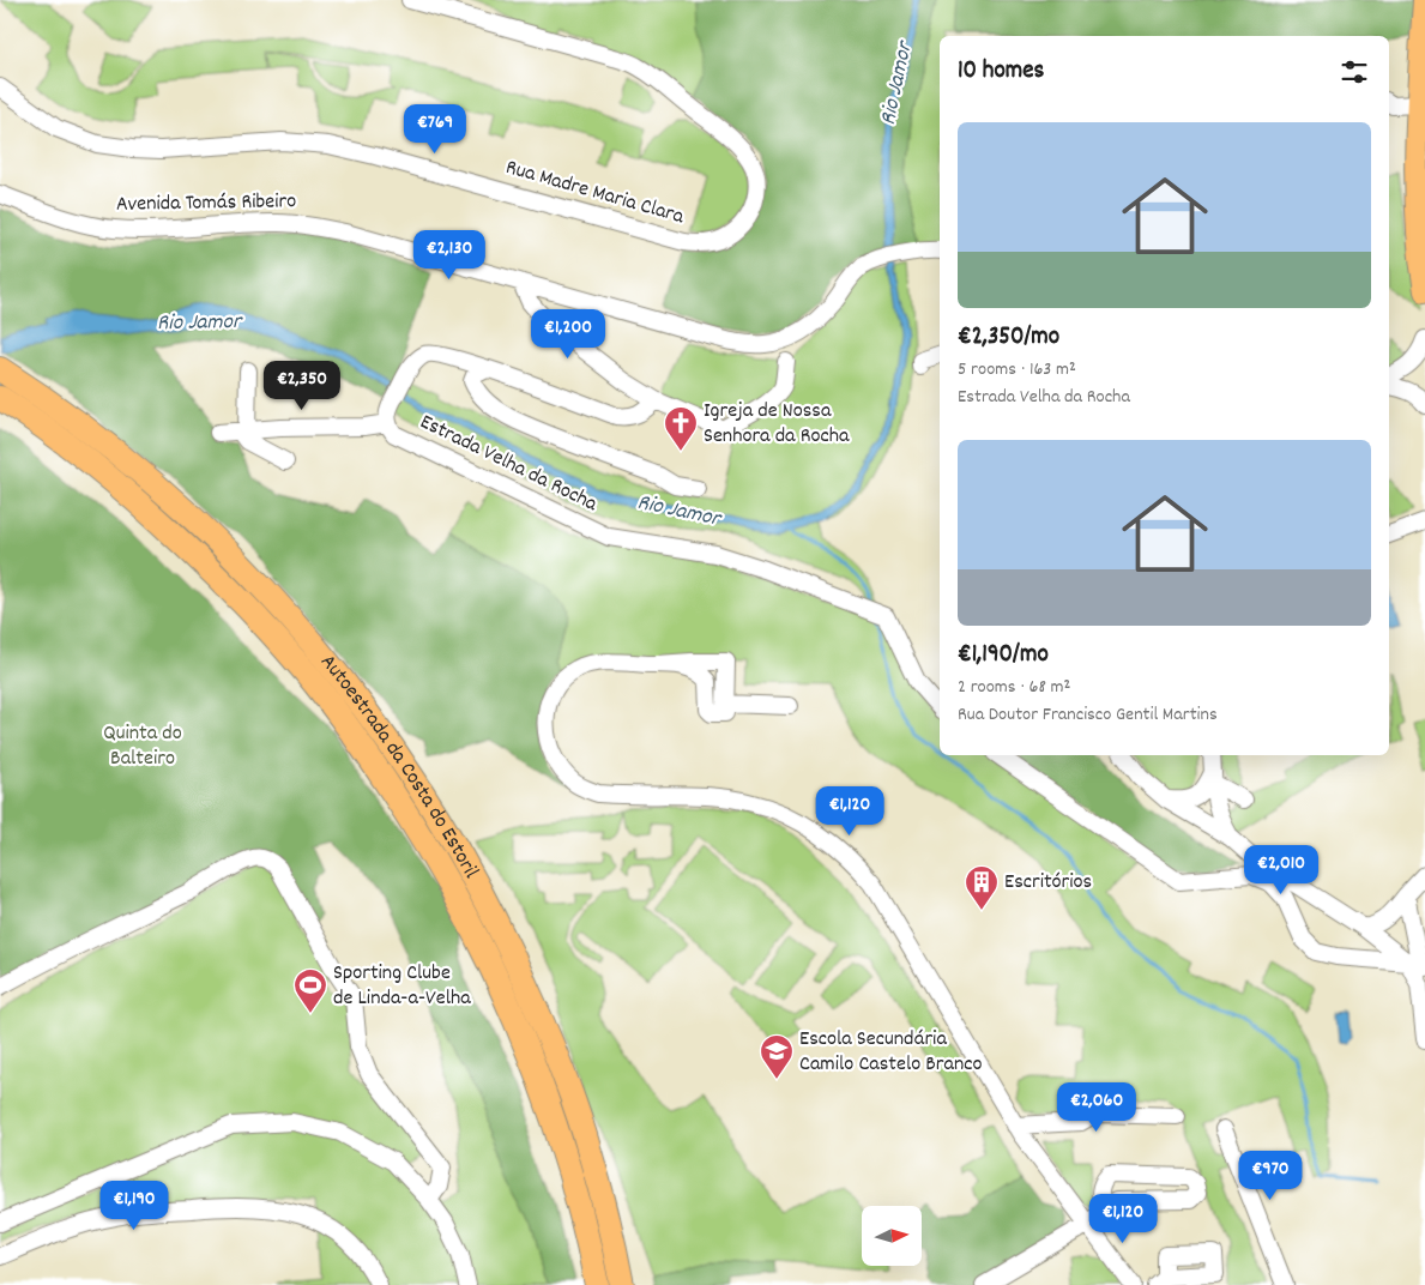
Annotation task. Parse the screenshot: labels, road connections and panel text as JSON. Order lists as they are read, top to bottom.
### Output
{
  "streets": {
    "highway": ["Autoestrada da Costa do Estoril"],
    "street": ["Rua Madre Maria Clara", "Avenida Tomás Ribeiro", "Estrada Velha da Rocha"]
  },
  "water": ["Rio Jamor"],
  "parks": ["Quinta do Balteiro"],
  "places": {
    "church": ["Igreja de Nossa Senhora da Rocha"],
    "building": ["Escritórios"],
    "sports": ["Sporting Clube de Linda-a-Velha"],
    "school or university": ["Escola Secundária Camilo Castelo Branco"]
  },
  "north": "right",
  "page": {
    "heading": "10 homes",
    "price": [
      "€769",
      "€2,130",
      "€1,200",
      "€2,350",
      "€1,120",
      "€2,010",
      "€2,060",
      "€970",
      "€1,190",
      "€1,120"
    ],
    "list": [
      {
        "name": "€2,350/mo",
        "note": "5 rooms · 163 m² · Estrada Velha da Rocha"
      },
      {
        "name": "€1,190/mo",
        "note": "2 rooms · 68 m² · Rua Doutor Francisco Gentil Martins"
      }
    ]
  }
}
